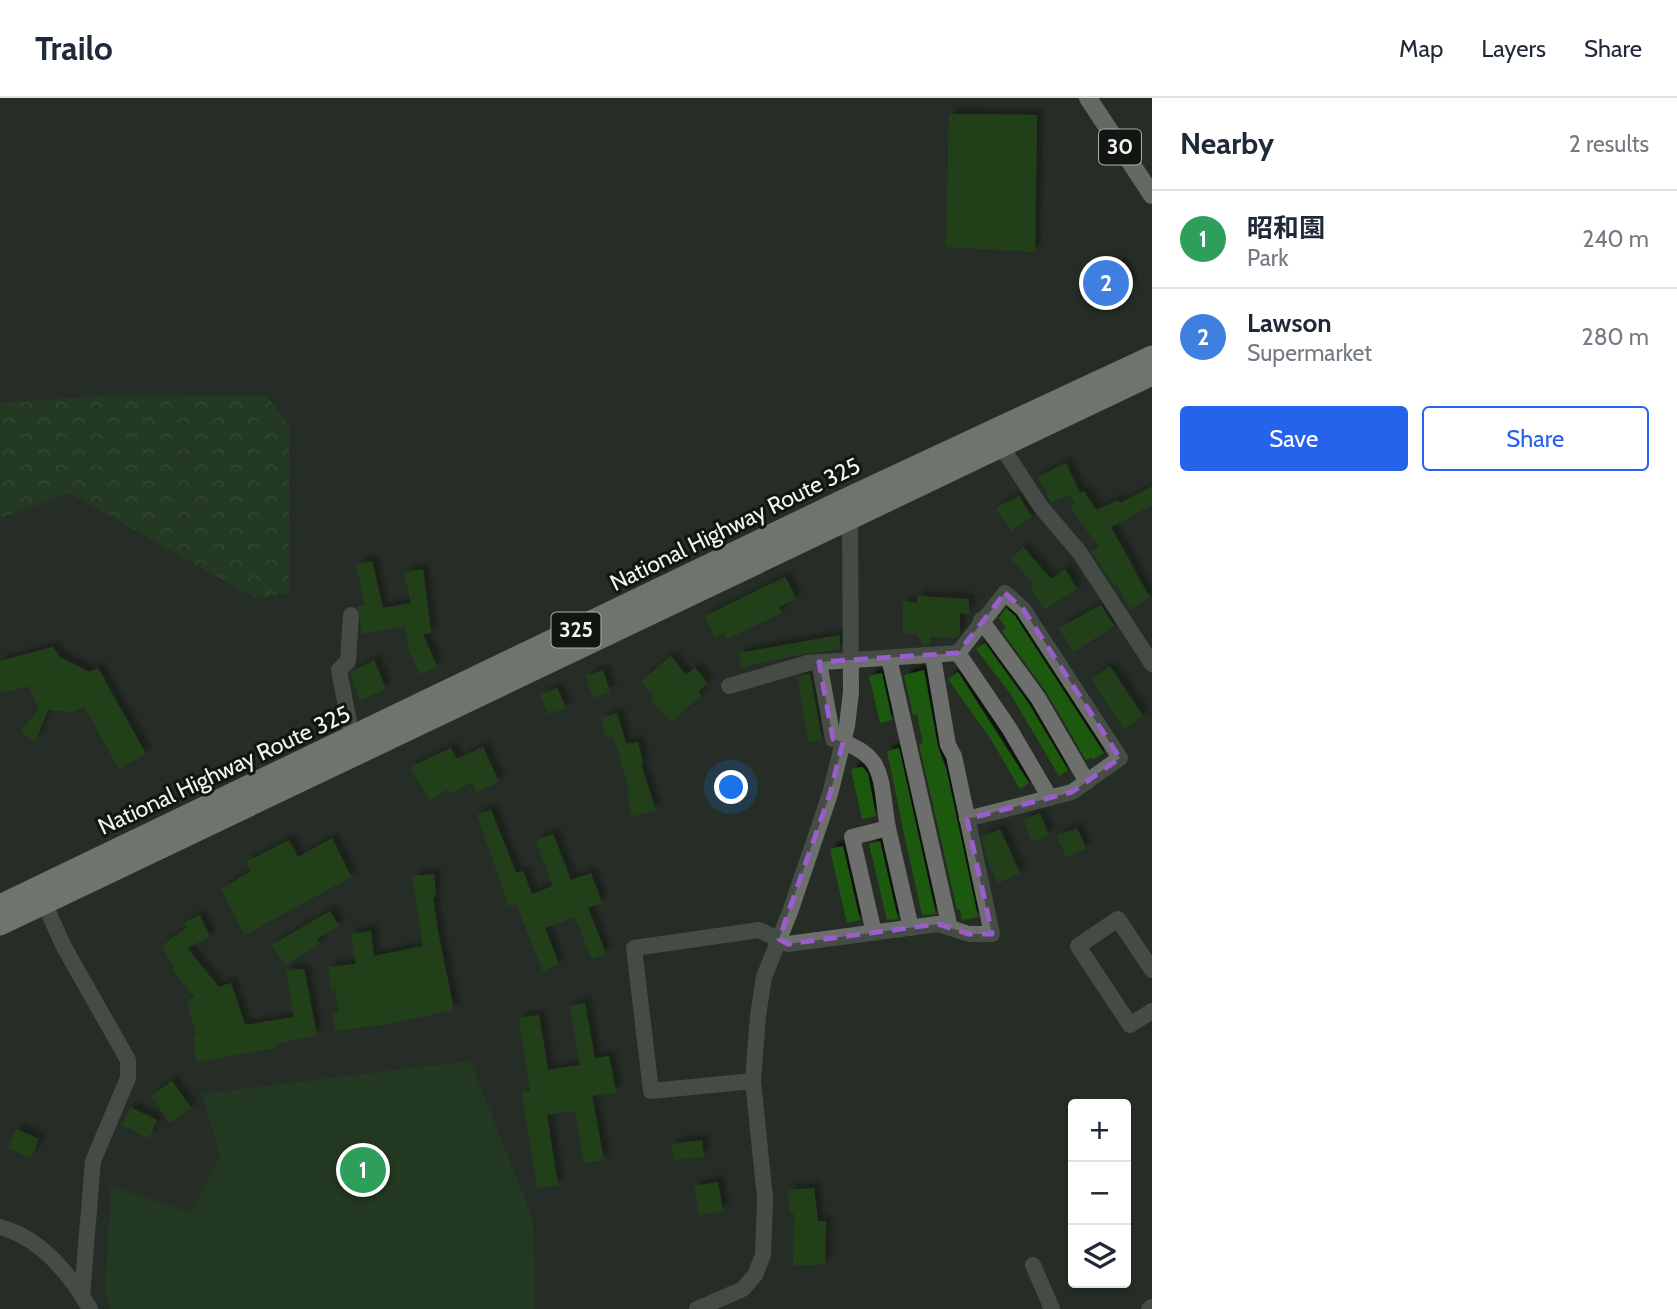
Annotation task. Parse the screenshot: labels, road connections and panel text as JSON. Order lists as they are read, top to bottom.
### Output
{
  "streets": {
    "highway": ["National Highway Route 325", "325"],
    "main road": ["30"]
  },
  "page": {
    "header": "Trailo",
    "nav": ["Map", "Layers", "Share"],
    "heading": ["Nearby", "2 results"],
    "list": [
      {
        "mark": "1",
        "name": "昭和園",
        "note": "Park",
        "value": "240 m"
      },
      {
        "mark": "2",
        "name": "Lawson",
        "note": "Supermarket",
        "value": "280 m"
      }
    ],
    "pins": ["2", "1"],
    "buttons": ["Save", "Share"],
    "map_buttons": ["+", "−"]
  }
}
